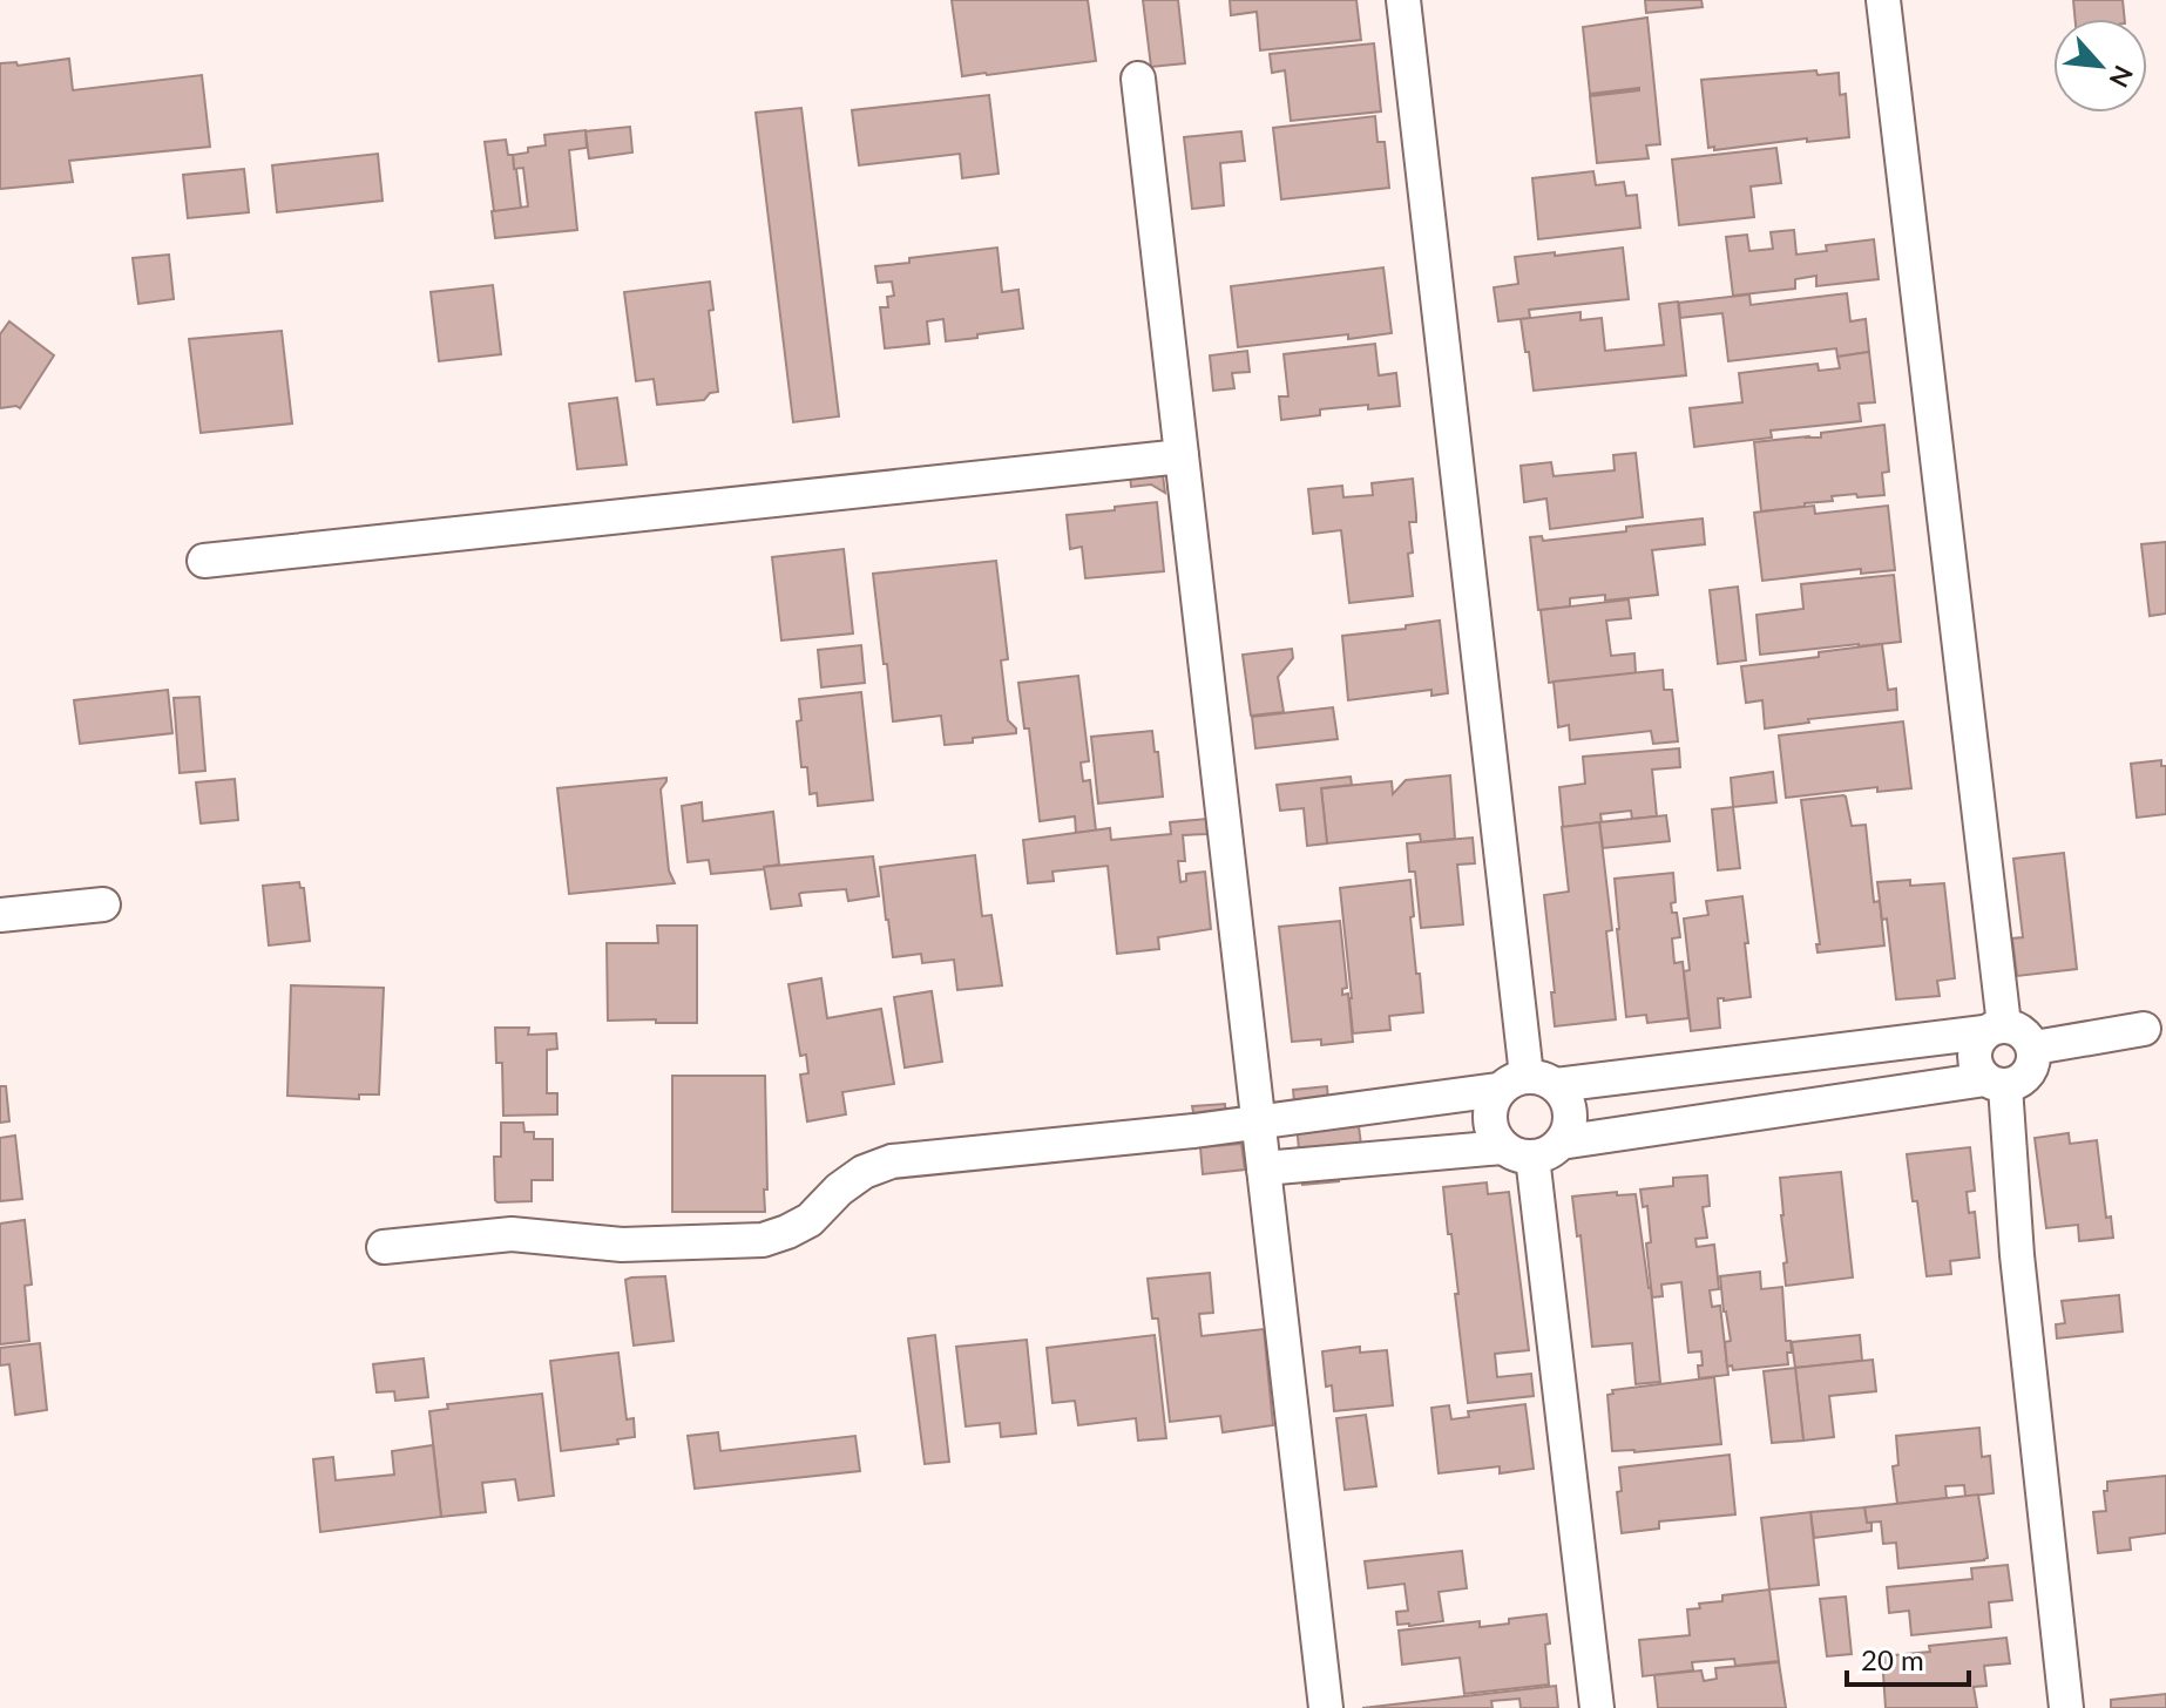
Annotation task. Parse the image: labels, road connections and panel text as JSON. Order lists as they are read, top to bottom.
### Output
{
  "scale_bar": "20 m",
  "north": "bottom right"
}
